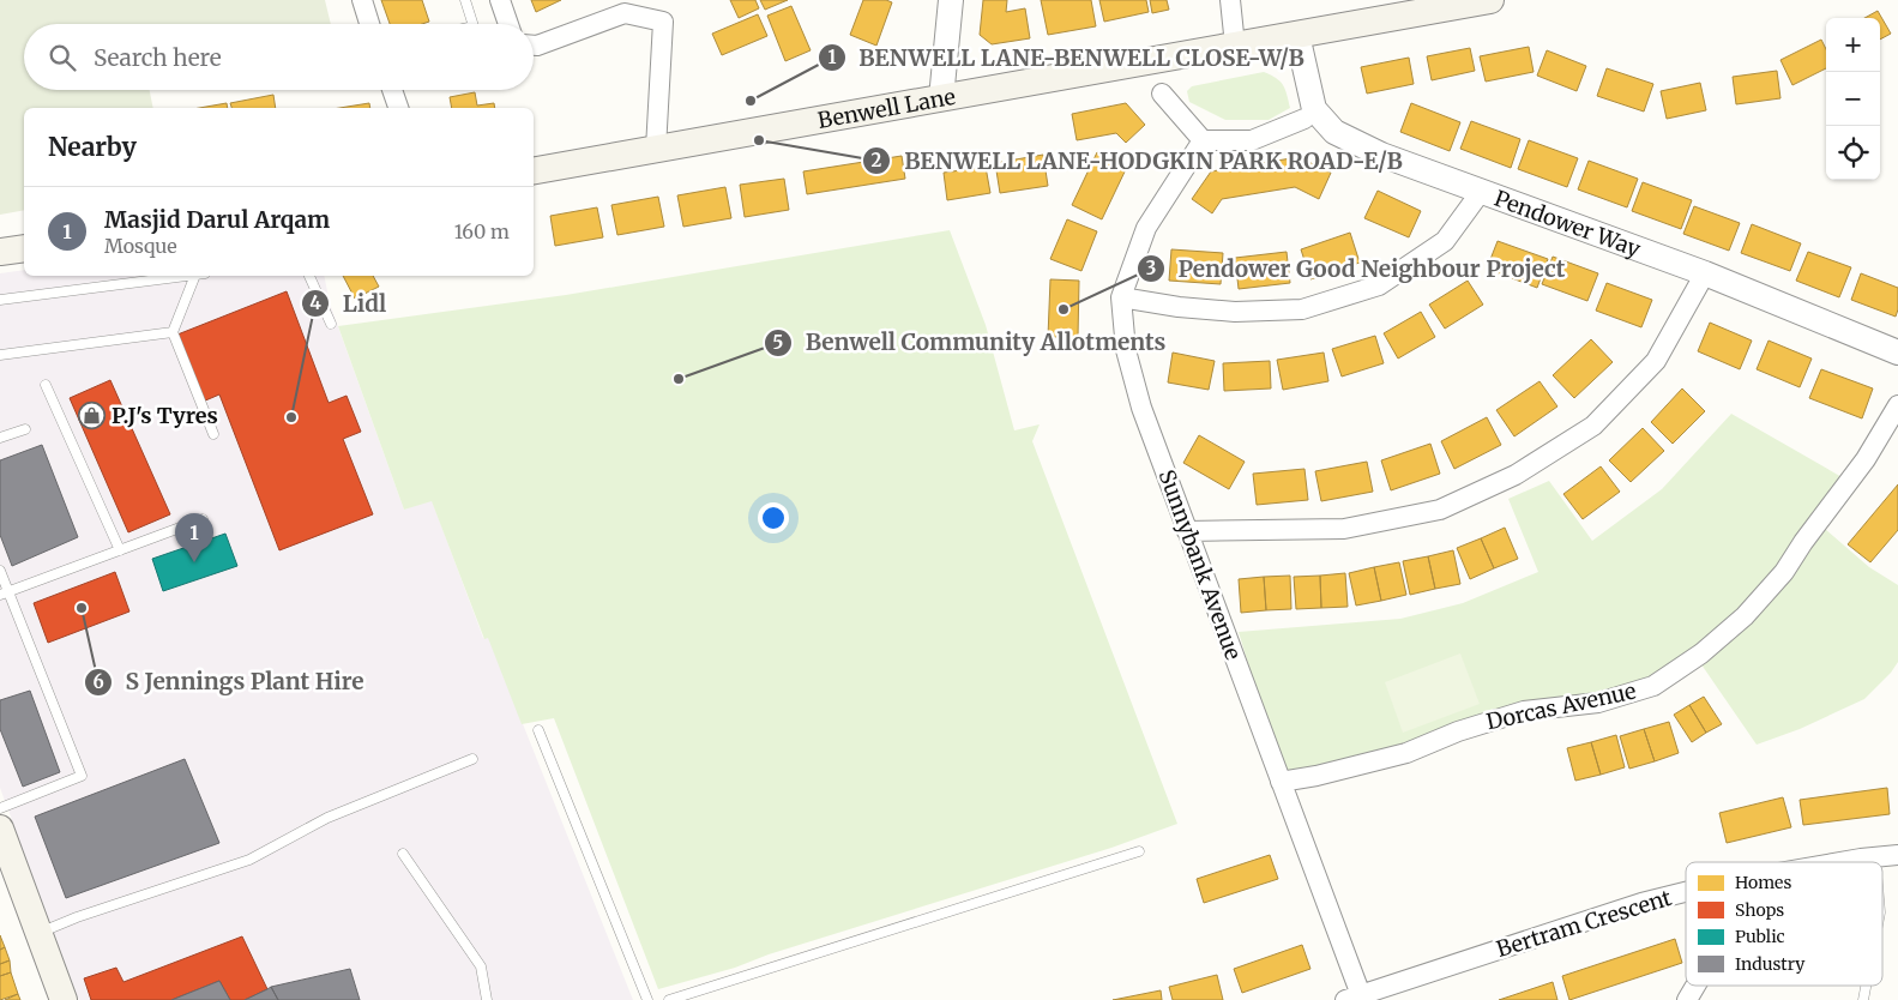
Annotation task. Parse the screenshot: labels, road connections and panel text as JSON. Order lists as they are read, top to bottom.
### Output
{
  "streets": {
    "main road": ["Benwell Lane"],
    "street": [
      "Pendower Way",
      "Sunnybank Avenue",
      "Dorcas Avenue",
      "Bertram Crescent"
    ]
  },
  "crossings": [
    ["Benwell Lane", "Pendower Way"],
    ["Sunnybank Avenue", "Dorcas Avenue"],
    ["Sunnybank Avenue", "Bertram Crescent"]
  ],
  "places": {
    "other": [
      "BENWELL LANE-BENWELL CLOSE-W/B",
      "BENWELL LANE-HODGKIN PARK ROAD-E/B",
      "Pendower Good Neighbour Project",
      "Benwell Community Allotments",
      "Lidl",
      "S Jennings Plant Hire"
    ],
    "shop": ["P.J's Tyres"]
  },
  "legend": [
    "Homes",
    "Shops",
    "Public",
    "Industry"
  ],
  "page": {
    "map_buttons": ["+", "−"],
    "search": "Search here",
    "heading": "Nearby",
    "list": [
      {
        "mark": "1",
        "name": "Masjid Darul Arqam",
        "note": "Mosque",
        "value": "160 m"
      }
    ],
    "pins": "1"
  }
}
